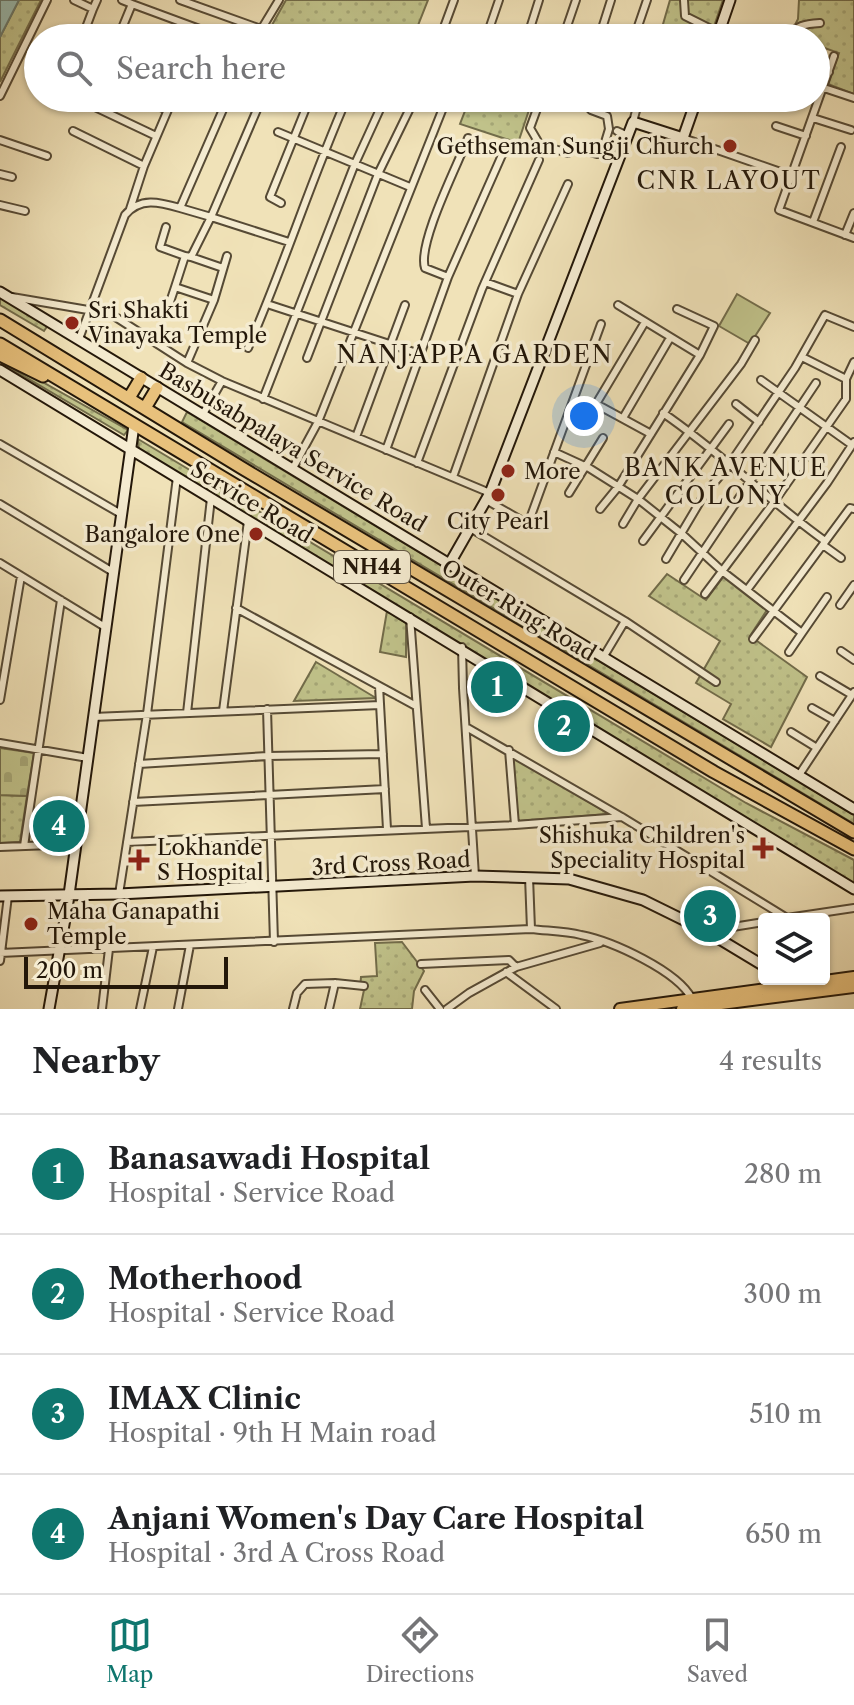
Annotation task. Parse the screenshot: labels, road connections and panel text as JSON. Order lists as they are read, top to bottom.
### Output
{
  "streets": {
    "highway": ["NH44", "Outer Ring Road"],
    "street": ["Basbusabpalaya Service Road", "Service Road", "3rd Cross Road"]
  },
  "districts": ["CNR LAYOUT", "NANJAPPA GARDEN", "BANK AVENUE COLONY"],
  "places": {
    "other": [
      "Gethseman Sungji Church",
      "Sri Shakti Vinayaka Temple",
      "More",
      "City Pearl",
      "Bangalore One",
      "Maha Ganapathi Temple"
    ],
    "health": ["Shishuka Children's Speciality Hospital", "Lokhande S Hospital"]
  },
  "scale_bar": "200 m",
  "page": {
    "search": "Search here",
    "pins": [
      "1",
      "2",
      "4",
      "3"
    ],
    "scale": "200 m",
    "heading": ["Nearby", "4 results"],
    "list": [
      {
        "mark": "1",
        "name": "Banasawadi Hospital",
        "note": "Hospital · Service Road",
        "value": "280 m"
      },
      {
        "mark": "2",
        "name": "Motherhood",
        "note": "Hospital · Service Road",
        "value": "300 m"
      },
      {
        "mark": "3",
        "name": "IMAX Clinic",
        "note": "Hospital · 9th H Main road",
        "value": "510 m"
      },
      {
        "mark": "4",
        "name": "Anjani Women's Day Care Hospital",
        "note": "Hospital · 3rd A Cross Road",
        "value": "650 m"
      }
    ],
    "nav": ["Map", "Directions", "Saved"]
  }
}
